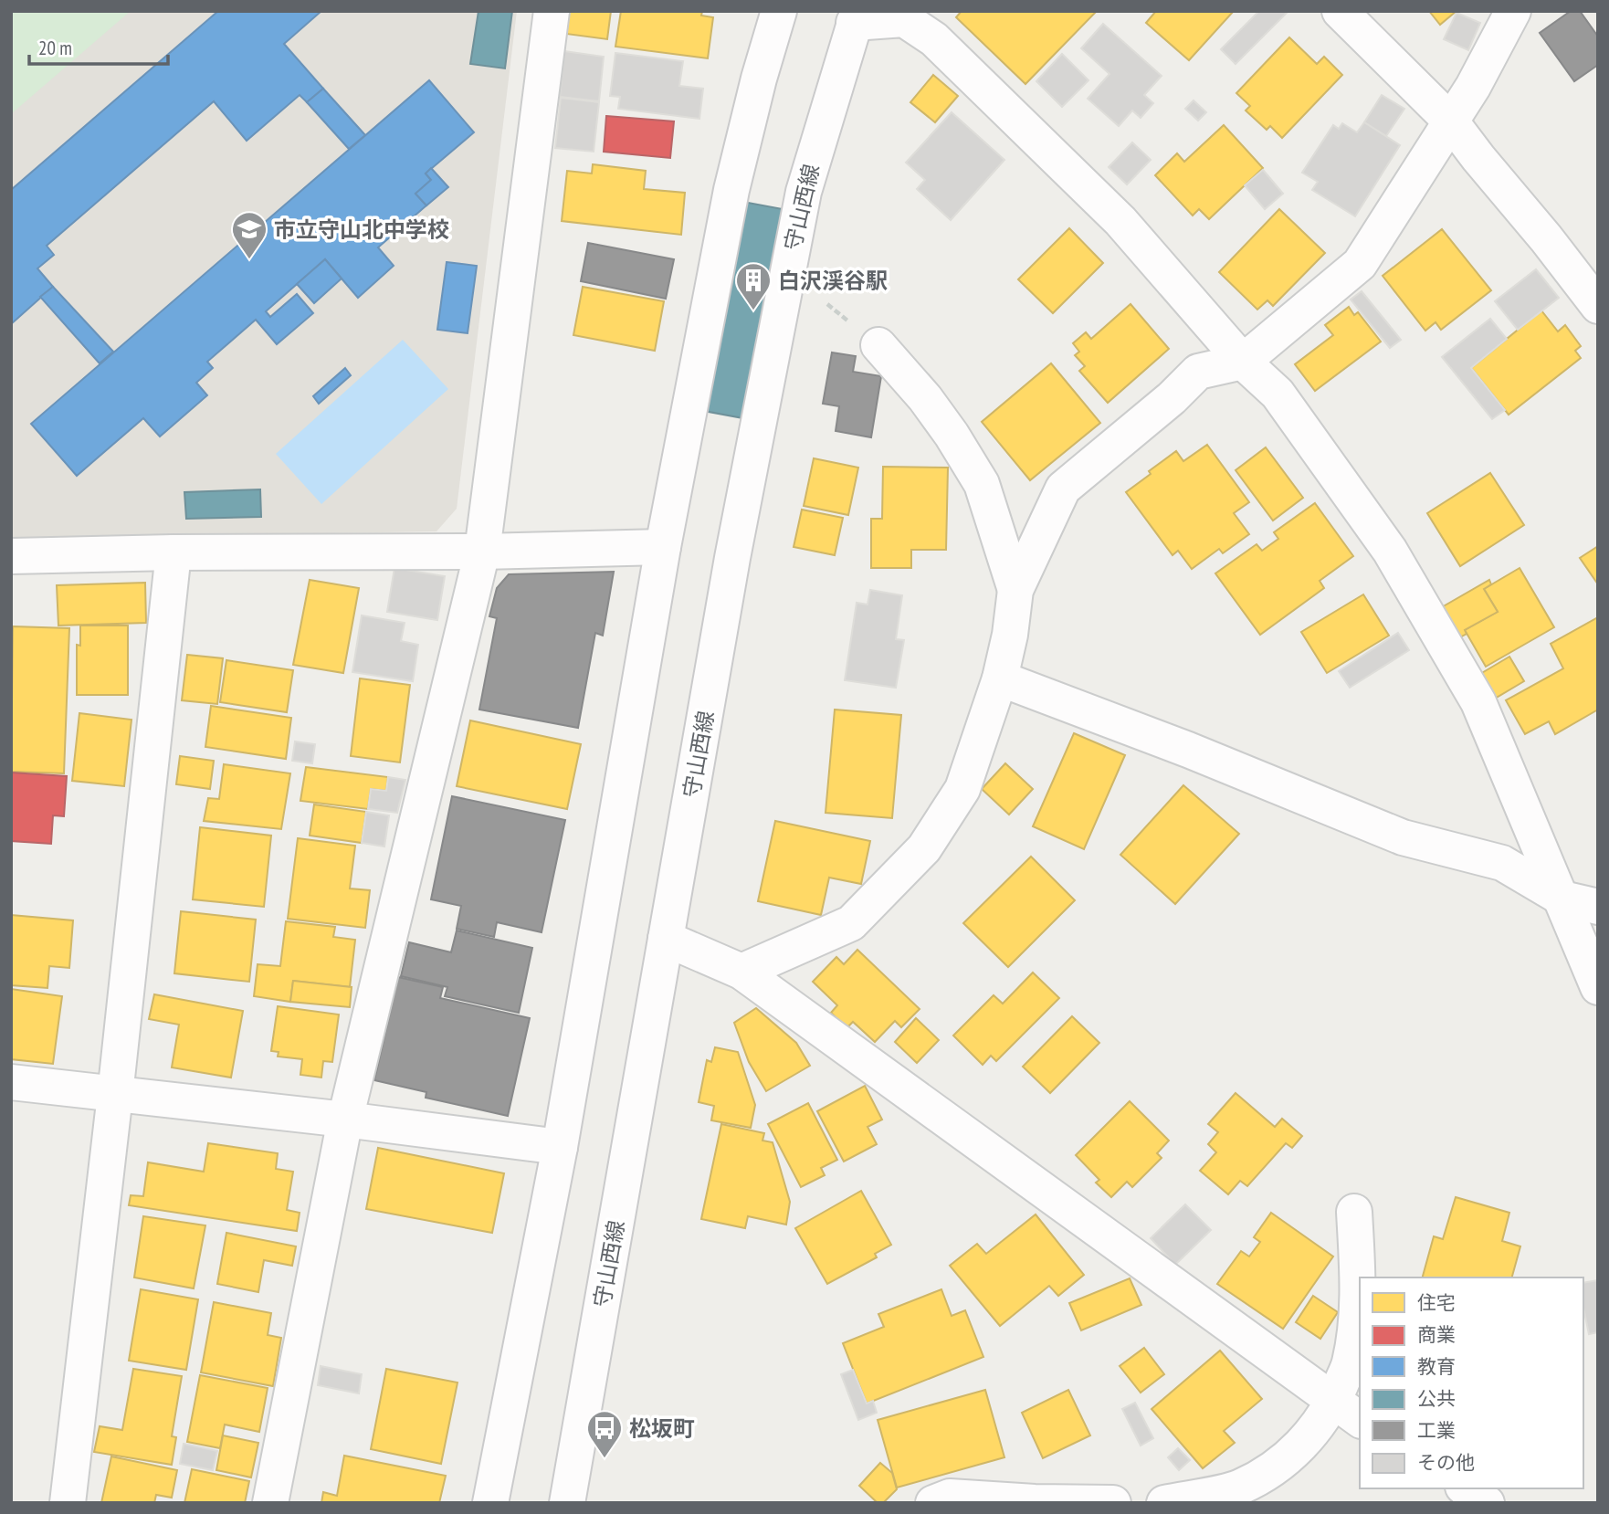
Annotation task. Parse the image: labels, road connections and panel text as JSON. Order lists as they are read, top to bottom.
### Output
{
  "streets": {
    "street": ["守山西線"]
  },
  "places": {
    "school or university": ["市立守山北中学校"],
    "building": ["白沢渓谷駅"],
    "bus stop": ["松坂町"]
  },
  "legend": [
    "住宅",
    "商業",
    "教育",
    "公共",
    "工業",
    "その他"
  ],
  "scale_bar": "20 m"
}
